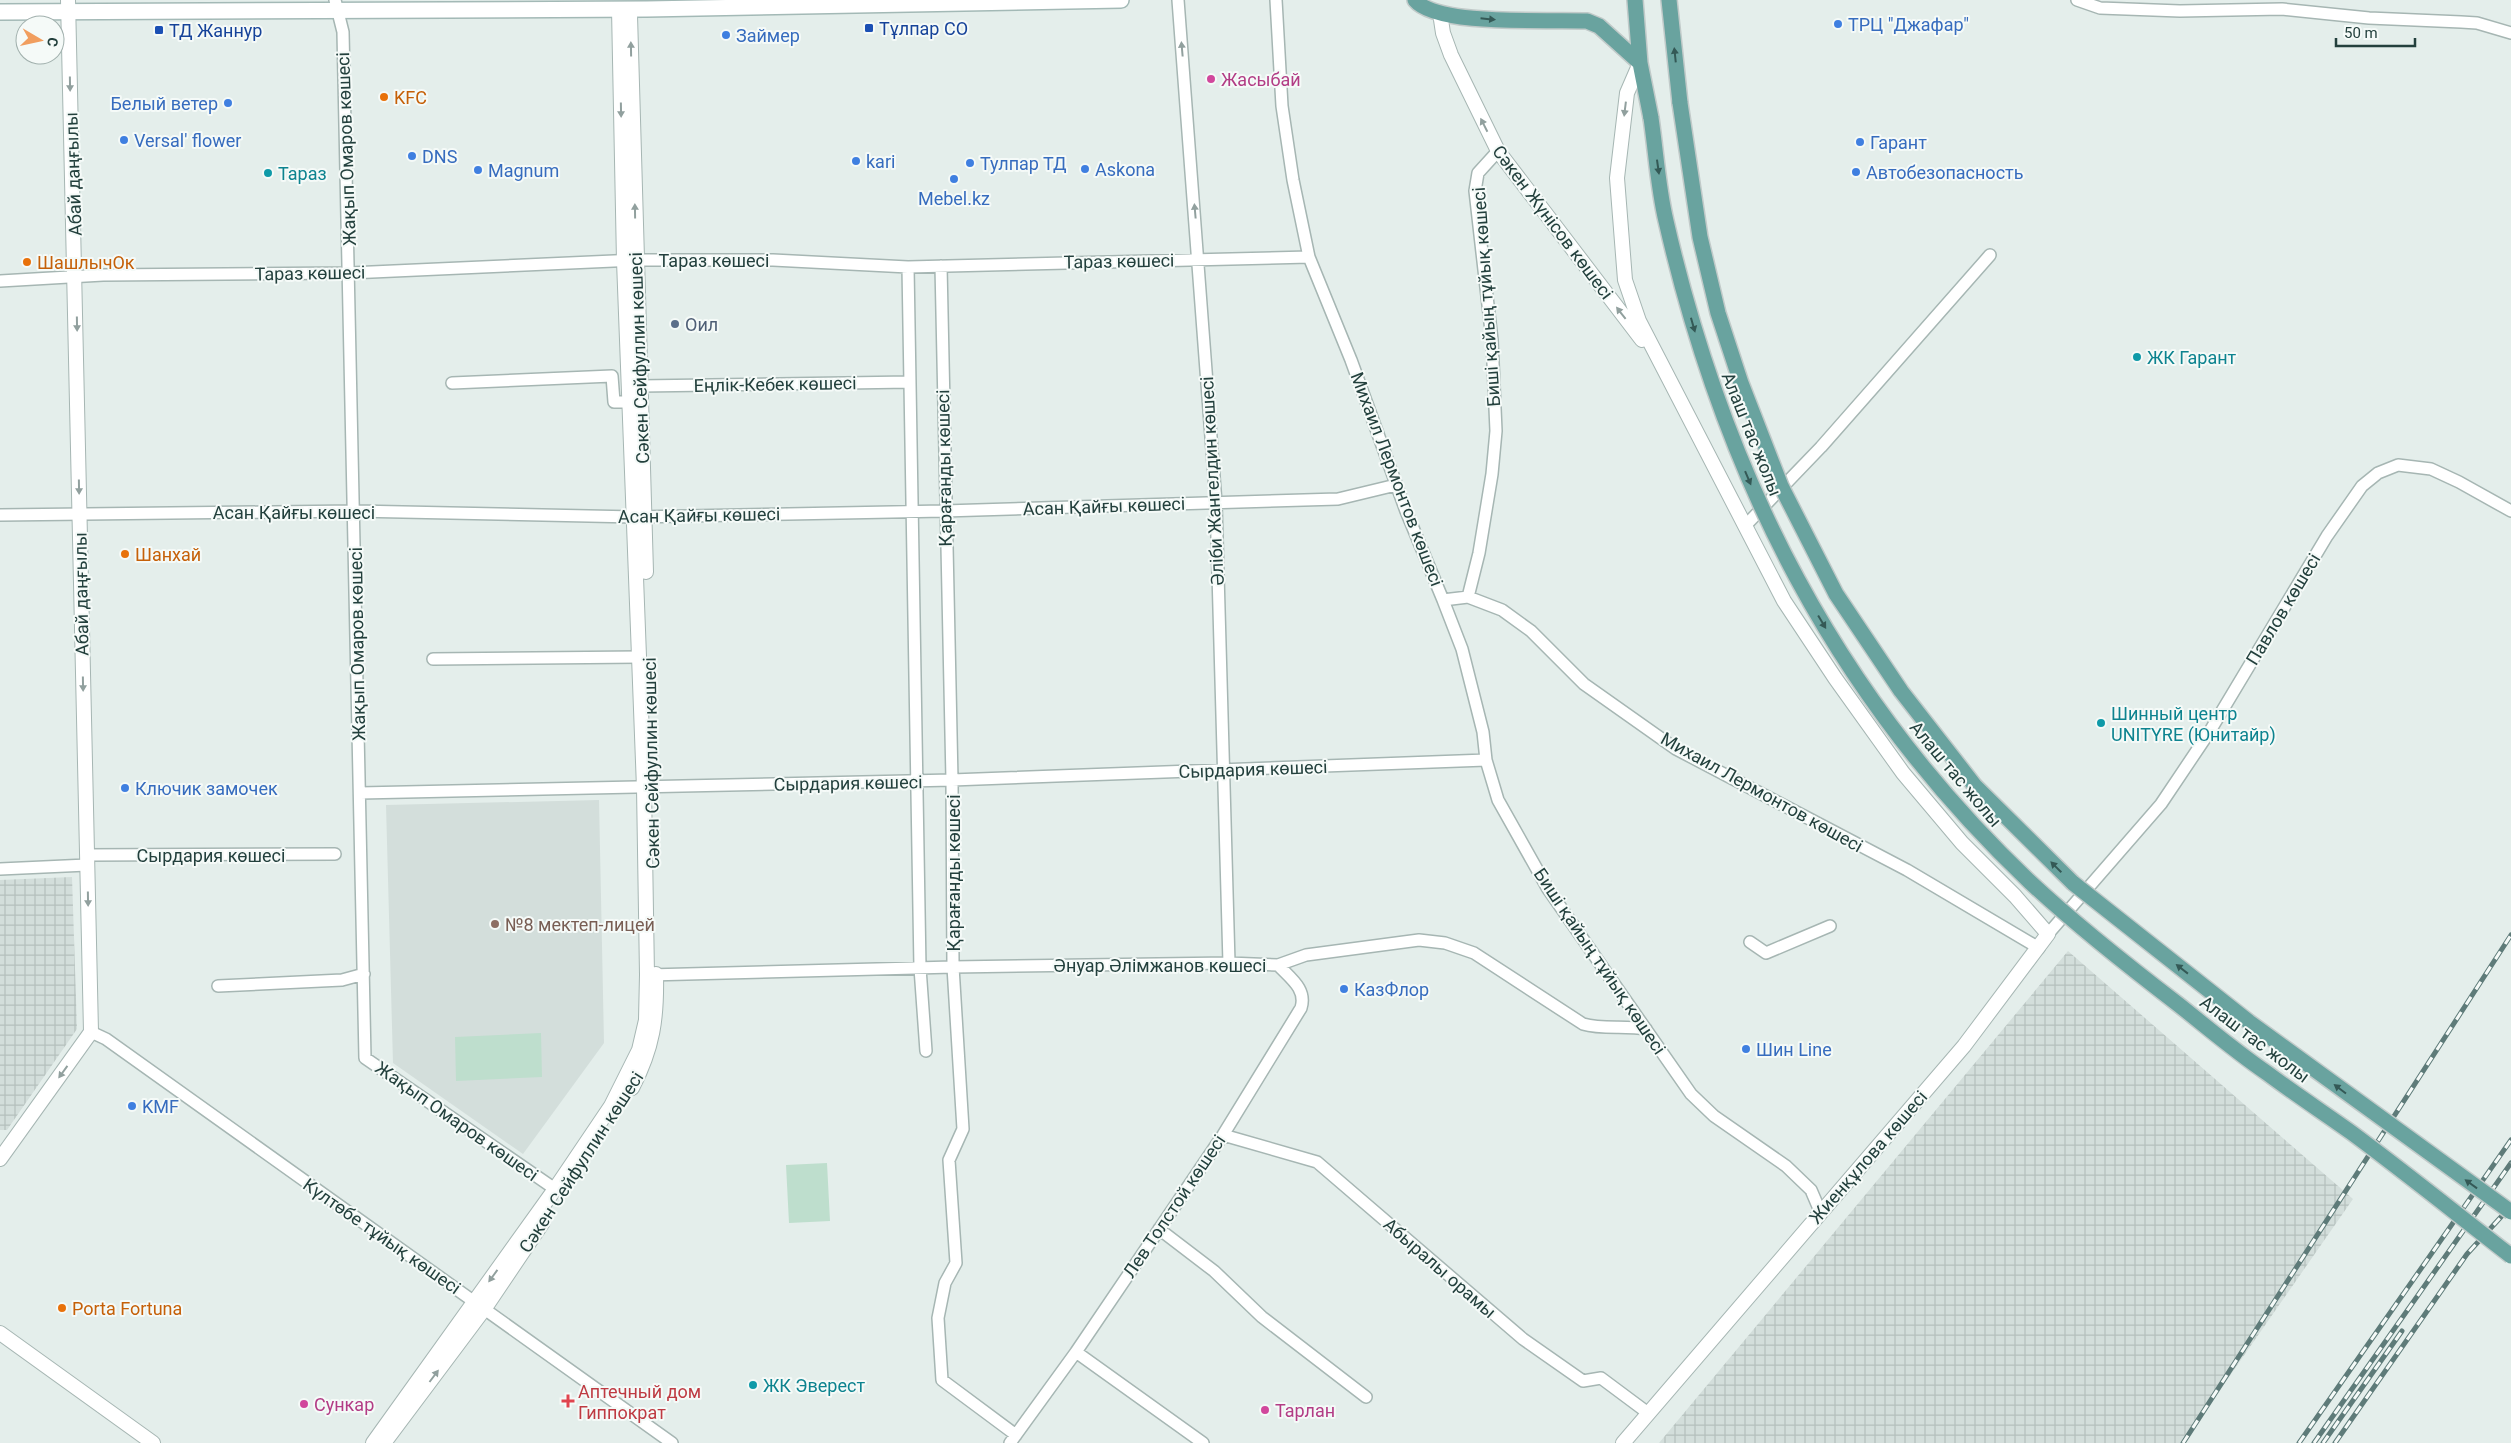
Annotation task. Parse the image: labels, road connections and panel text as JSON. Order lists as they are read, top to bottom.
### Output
{
  "streets": {
    "main road": ["Алаш тас жолы"],
    "street": [
      "Жақып Омаров көшесі",
      "Абай даңғылы",
      "Сәкен Жүнісов көшесі",
      "Тараз көшесі",
      "Биші қайың тұйық көшесі",
      "Сәкен Сейфуллин көшесі",
      "Еңлік-Кебек көшесі",
      "Қарағанды көшесі",
      "Михаил Лермонтов көшесі",
      "Әліби Жангелдин көшесі",
      "Асан Қайғы көшесі",
      "Павлов көшесі",
      "Сырдария көшесі",
      "Әнуар Әлімжанов көшесі",
      "Жиенқұлова көшесі",
      "Лев Толстой көшесі",
      "Күлтөбе тұйық көшесі",
      "Абыралы орамы"
    ]
  },
  "crossings": [
    ["Жақып Омаров көшесі", "Тараз көшесі"],
    ["Жақып Омаров көшесі", "Сәкен Сейфуллин көшесі"],
    ["Жақып Омаров көшесі", "Асан Қайғы көшесі"],
    ["Жақып Омаров көшесі", "Сырдария көшесі"],
    ["Абай даңғылы", "Тараз көшесі"],
    ["Абай даңғылы", "Асан Қайғы көшесі"],
    ["Абай даңғылы", "Сырдария көшесі"],
    ["Абай даңғылы", "Күлтөбе тұйық көшесі"],
    ["Сәкен Жүнісов көшесі", "Биші қайың тұйық көшесі"],
    ["Тараз көшесі", "Сәкен Сейфуллин көшесі"],
    ["Тараз көшесі", "Қарағанды көшесі"],
    ["Тараз көшесі", "Михаил Лермонтов көшесі"],
    ["Тараз көшесі", "Әліби Жангелдин көшесі"],
    ["Биші қайың тұйық көшесі", "Михаил Лермонтов көшесі"],
    ["Биші қайың тұйық көшесі", "Сырдария көшесі"],
    ["Биші қайың тұйық көшесі", "Әнуар Әлімжанов көшесі"],
    ["Биші қайың тұйық көшесі", "Жиенқұлова көшесі"],
    ["Сәкен Сейфуллин көшесі", "Еңлік-Кебек көшесі"],
    ["Сәкен Сейфуллин көшесі", "Асан Қайғы көшесі"],
    ["Сәкен Сейфуллин көшесі", "Сырдария көшесі"],
    ["Сәкен Сейфуллин көшесі", "Әнуар Әлімжанов көшесі"],
    ["Сәкен Сейфуллин көшесі", "Күлтөбе тұйық көшесі"],
    ["Еңлік-Кебек көшесі", "Қарағанды көшесі"],
    ["Қарағанды көшесі", "Асан Қайғы көшесі"],
    ["Қарағанды көшесі", "Сырдария көшесі"],
    ["Қарағанды көшесі", "Әнуар Әлімжанов көшесі"],
    ["Қарағанды көшесі", "Лев Толстой көшесі"],
    ["Михаил Лермонтов көшесі", "Асан Қайғы көшесі"],
    ["Михаил Лермонтов көшесі", "Жиенқұлова көшесі"],
    ["Әліби Жангелдин көшесі", "Асан Қайғы көшесі"],
    ["Әліби Жангелдин көшесі", "Сырдария көшесі"],
    ["Әліби Жангелдин көшесі", "Әнуар Әлімжанов көшесі"],
    ["Павлов көшесі", "Жиенқұлова көшесі"],
    ["Әнуар Әлімжанов көшесі", "Лев Толстой көшесі"],
    ["Жиенқұлова көшесі", "Абыралы орамы"],
    ["Лев Толстой көшесі", "Абыралы орамы"]
  ],
  "one_way": ["Абай даңғылы", "Сәкен Жүнісов көшесі"],
  "places": {
    "other": [
      "ТРЦ \"Джафар\"",
      "Займер",
      "Жасыбай",
      "KFC",
      "Белый ветер",
      "Versal' flower",
      "Гарант",
      "DNS",
      "kari",
      "Тулпар ТД",
      "Askona",
      "Magnum",
      "Автобезопасность",
      "Тараз",
      "Mebel.kz",
      "ШашлычОк",
      "Оил",
      "ЖК Гарант",
      "Шанхай",
      "Шинный центр UNITYRE (Юнитайр)",
      "Ключик замочек",
      "№8 мектеп-лицей",
      "КазФлор",
      "Шин Line",
      "KMF",
      "Porta Fortuna",
      "ЖК Эверест",
      "Сункар",
      "Тарлан"
    ],
    "transit": ["Тұлпар СО", "ТД Жаннур"],
    "health": ["Аптечный дом Гиппократ"]
  },
  "scale_bar": "50 m",
  "north": "right"
}
